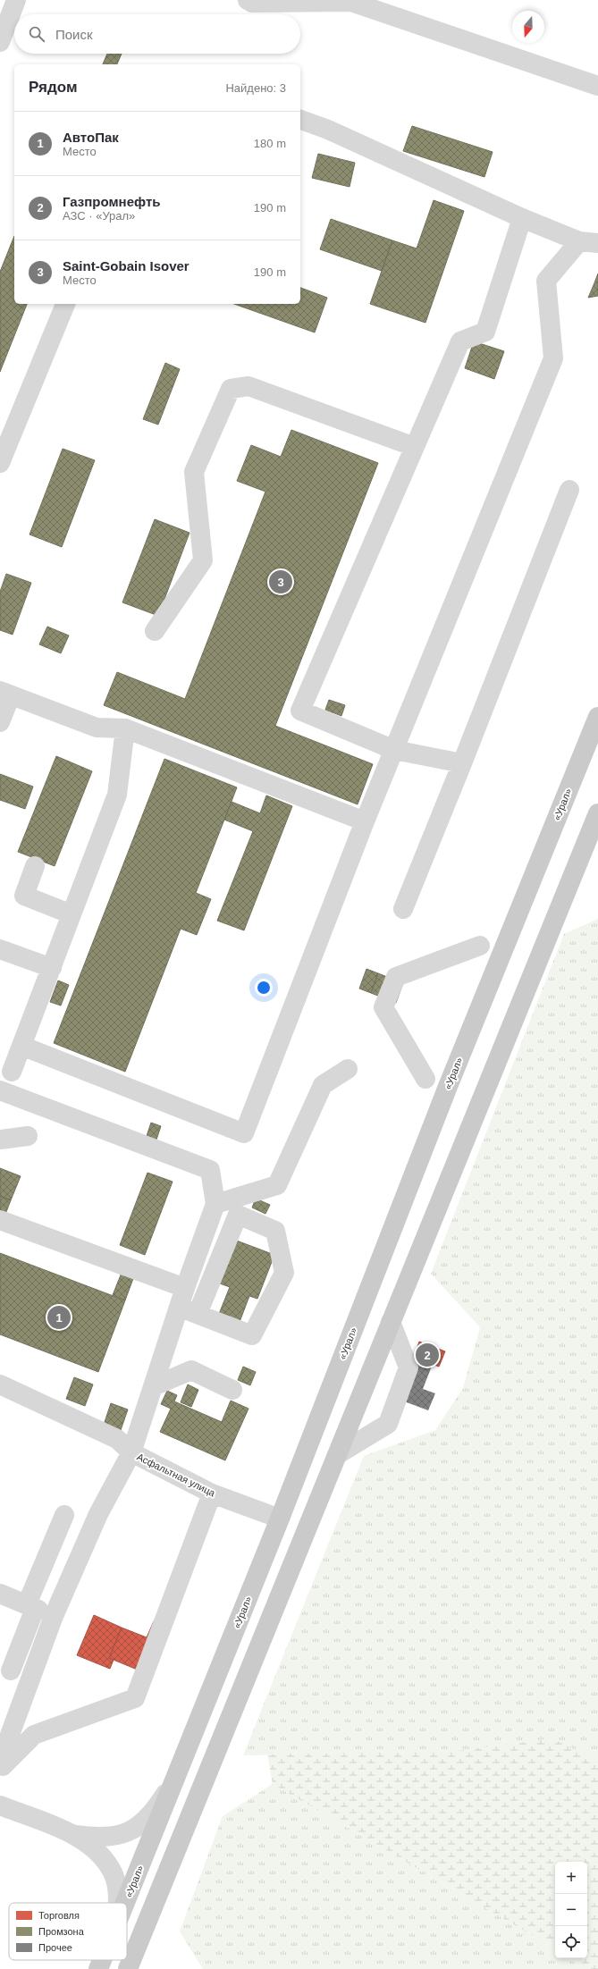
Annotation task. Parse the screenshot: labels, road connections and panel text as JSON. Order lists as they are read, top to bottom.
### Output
{
  "streets": {
    "main road": ["«Урал»"],
    "street": ["Асфальтная улица"]
  },
  "crossings": [
    ["«Урал»", "Асфальтная улица"]
  ],
  "legend": ["Торговля", "Промзона", "Прочее"],
  "north": "bottom",
  "page": {
    "search": "Поиск",
    "heading": ["Рядом", "Найдено: 3"],
    "list": [
      {
        "mark": "1",
        "name": "АвтоПак",
        "note": "Место",
        "value": "180 m"
      },
      {
        "mark": "2",
        "name": "Газпромнефть",
        "note": "АЗС · «Урал»",
        "value": "190 m"
      },
      {
        "mark": "3",
        "name": "Saint-Gobain Isover",
        "note": "Место",
        "value": "190 m"
      }
    ],
    "pins": ["3", "1", "2"],
    "map_buttons": ["+", "−"]
  }
}
